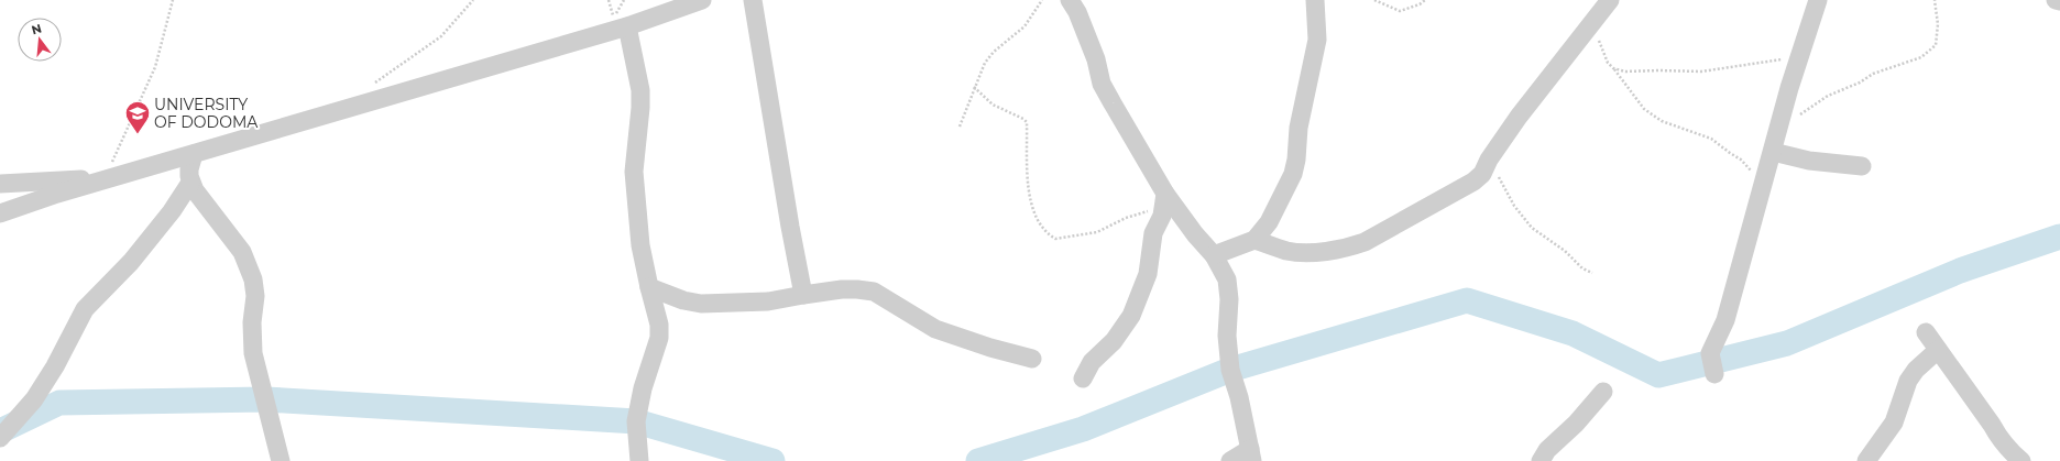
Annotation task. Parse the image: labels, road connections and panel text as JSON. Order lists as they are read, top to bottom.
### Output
{
  "places": {
    "school or university": ["UNIVERSITY OF DODOMA"]
  },
  "north": "top"
}
